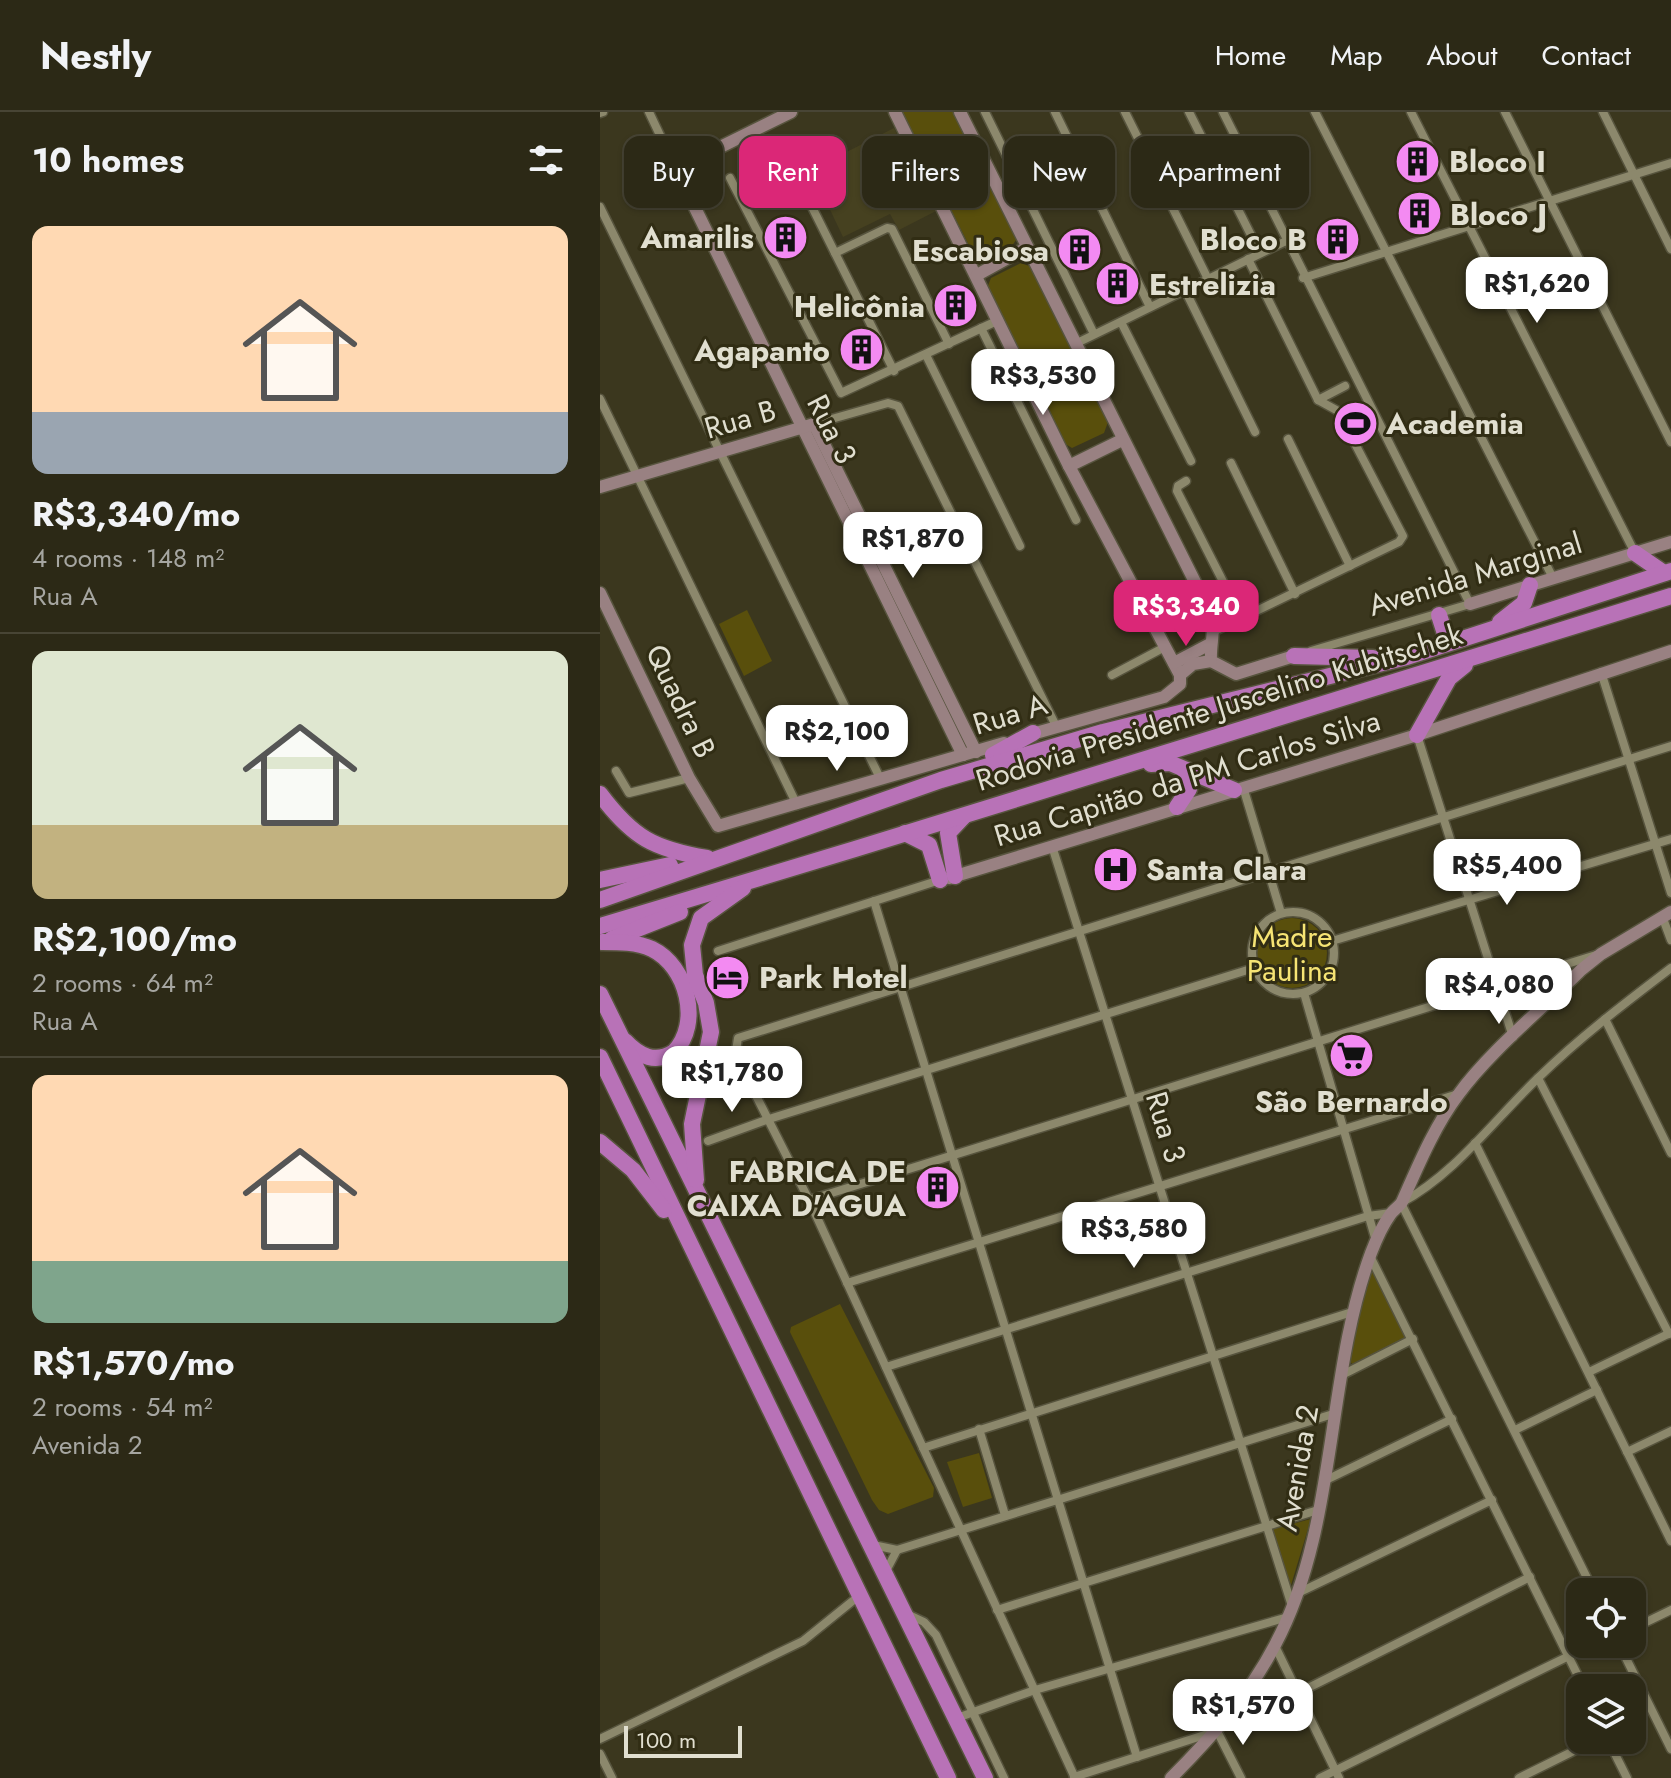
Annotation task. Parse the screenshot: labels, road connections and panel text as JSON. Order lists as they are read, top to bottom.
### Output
{
  "streets": {
    "highway": ["Rodovia Presidente Juscelino Kubitschek"],
    "street": [
      "Rua B",
      "Rua 3",
      "Avenida Marginal",
      "Quadra B",
      "Rua A",
      "Rua Capitão da PM Carlos Silva",
      "Avenida 2"
    ]
  },
  "crossings": [
    ["Rua B", "Rua 3"],
    ["Rua B", "Rua A"],
    ["Rua 3", "Rua A"],
    ["Rua 3", "Rua Capitão da PM Carlos Silva"],
    ["Rua 3", "Avenida 2"],
    ["Quadra B", "Rua A"]
  ],
  "parks": ["Madre Paulina"],
  "places": {
    "building": [
      "Bloco I",
      "Bloco J",
      "Amarilis",
      "Bloco B",
      "Escabiosa",
      "Estrelizia",
      "Helicônia",
      "Agapanto",
      "FABRICA DE CAIXA D'AGUA"
    ],
    "sports": ["Academia"],
    "hospital": ["Santa Clara"],
    "hotel": ["Park Hotel"],
    "supermarket": ["São Bernardo"]
  },
  "scale_bar": "100 m",
  "page": {
    "header": "Nestly",
    "nav": [
      "Home",
      "Map",
      "About",
      "Contact"
    ],
    "heading": "10 homes",
    "chip": [
      "Buy",
      "Rent",
      "Filters",
      "New",
      "Apartment"
    ],
    "list": [
      {
        "name": "R$3,340/mo",
        "note": "4 rooms · 148 m² · Rua A"
      },
      {
        "name": "R$2,100/mo",
        "note": "2 rooms · 64 m² · Rua A"
      },
      {
        "name": "R$1,570/mo",
        "note": "2 rooms · 54 m² · Avenida 2"
      }
    ],
    "price": [
      "R$1,620",
      "R$3,530",
      "R$1,870",
      "R$3,340",
      "R$2,100",
      "R$5,400",
      "R$4,080",
      "R$1,780",
      "R$3,580",
      "R$1,570"
    ],
    "scale": "100 m"
  }
}
